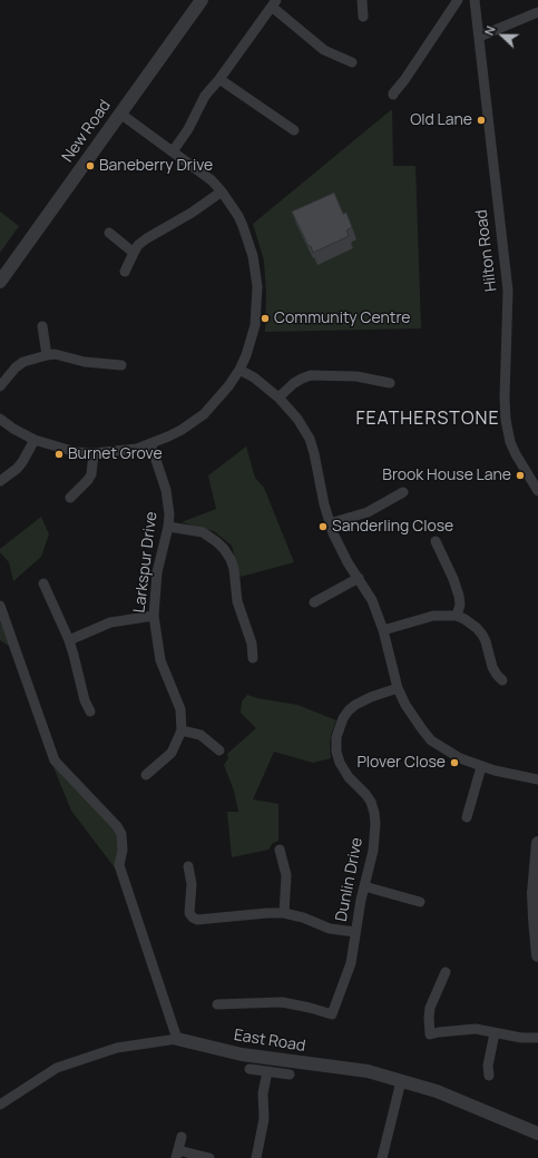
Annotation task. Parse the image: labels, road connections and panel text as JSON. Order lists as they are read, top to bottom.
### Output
{
  "streets": {
    "street": [
      "New Road",
      "Hilton Road",
      "Larkspur Drive",
      "Dunlin Drive",
      "East Road"
    ]
  },
  "districts": ["FEATHERSTONE"],
  "places": [
    "Old Lane",
    "Baneberry Drive",
    "Community Centre",
    "Burnet Grove",
    "Brook House Lane",
    "Sanderling Close",
    "Plover Close"
  ],
  "north": "left"
}
